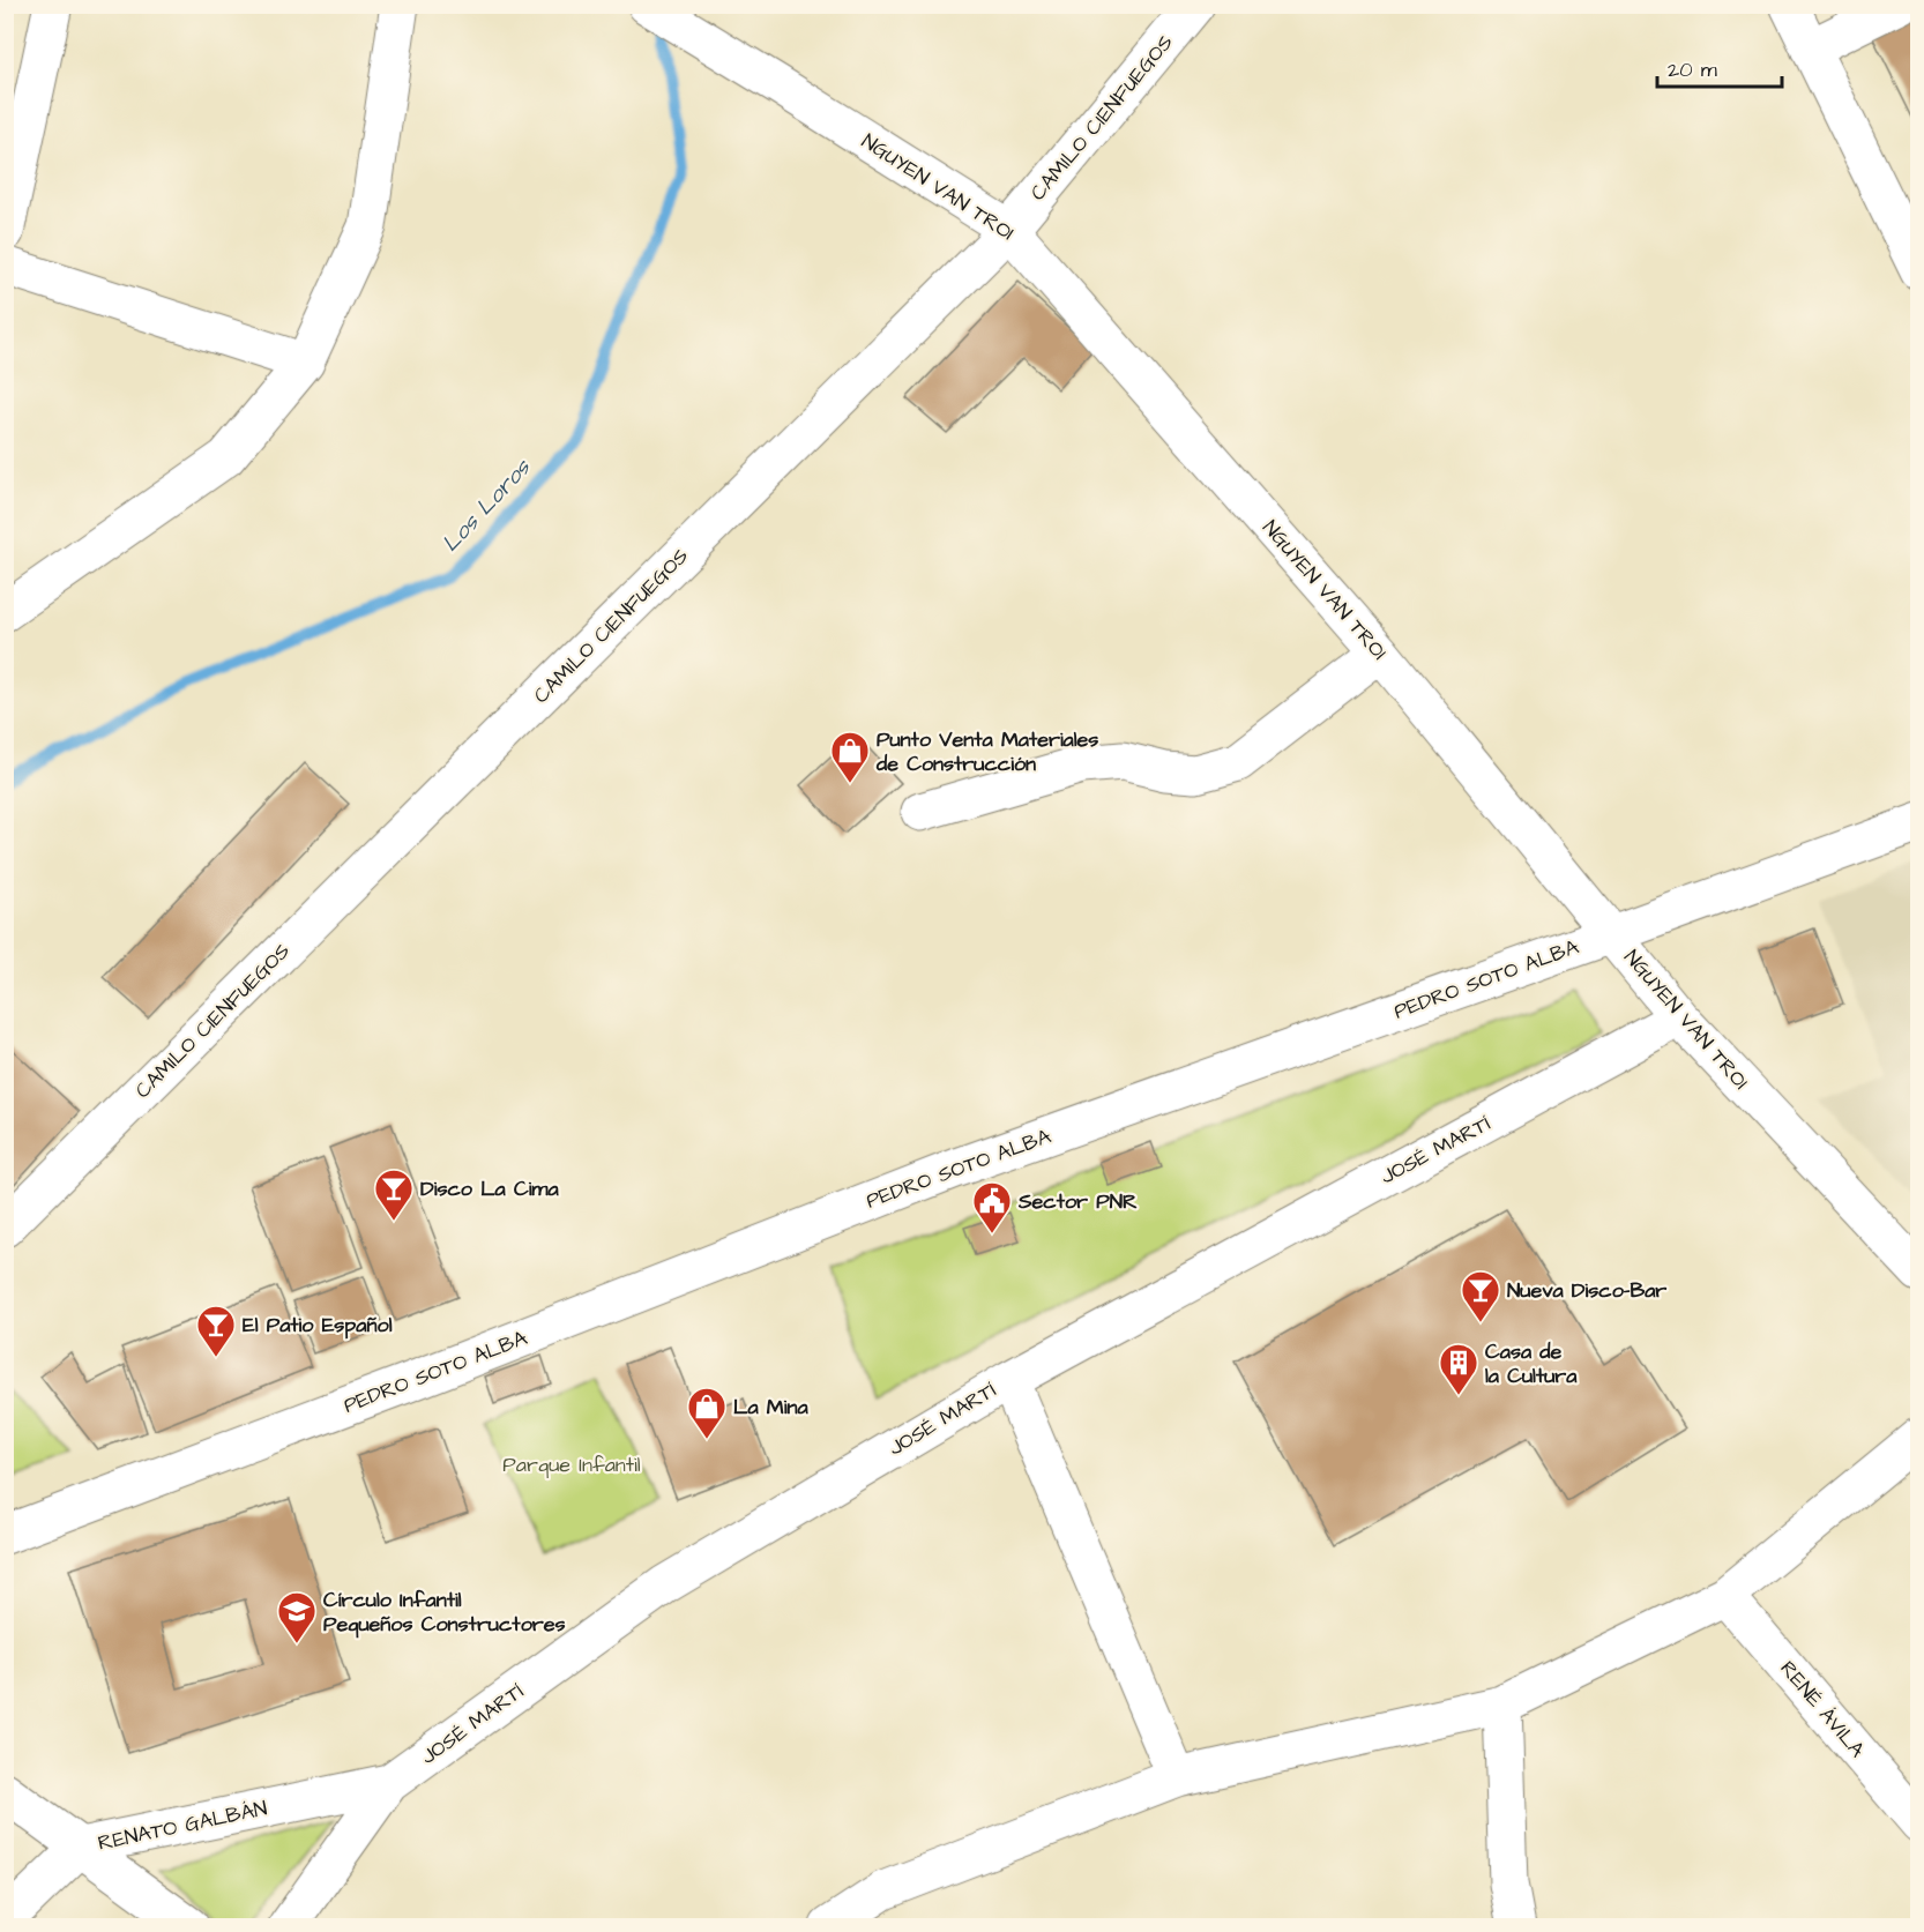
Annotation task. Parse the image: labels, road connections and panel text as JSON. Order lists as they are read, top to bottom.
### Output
{
  "streets": {
    "street": [
      "CAMILO CIENFUEGOS",
      "NGUYEN VAN TROI",
      "PEDRO SOTO ALBA",
      "JOSÉ MARTÍ",
      "RENÉ ÁVILA",
      "RENATO GALBÁN"
    ]
  },
  "crossings": [
    ["CAMILO CIENFUEGOS", "NGUYEN VAN TROI"],
    ["NGUYEN VAN TROI", "PEDRO SOTO ALBA"],
    ["NGUYEN VAN TROI", "JOSÉ MARTÍ"],
    ["JOSÉ MARTÍ", "RENATO GALBÁN"]
  ],
  "water": ["Los Loros"],
  "parks": ["Parque Infantil"],
  "places": {
    "shop": ["Punto Venta Materiales de Construcción", "La Mina"],
    "bar": ["Disco La Cima", "Nueva Disco-Bar", "El Patio Español"],
    "public building": ["Sector PNR"],
    "building": ["Casa de la Cultura"],
    "school or university": ["Círculo Infantil Pequeños Constructores"]
  },
  "scale_bar": "20 m"
}
